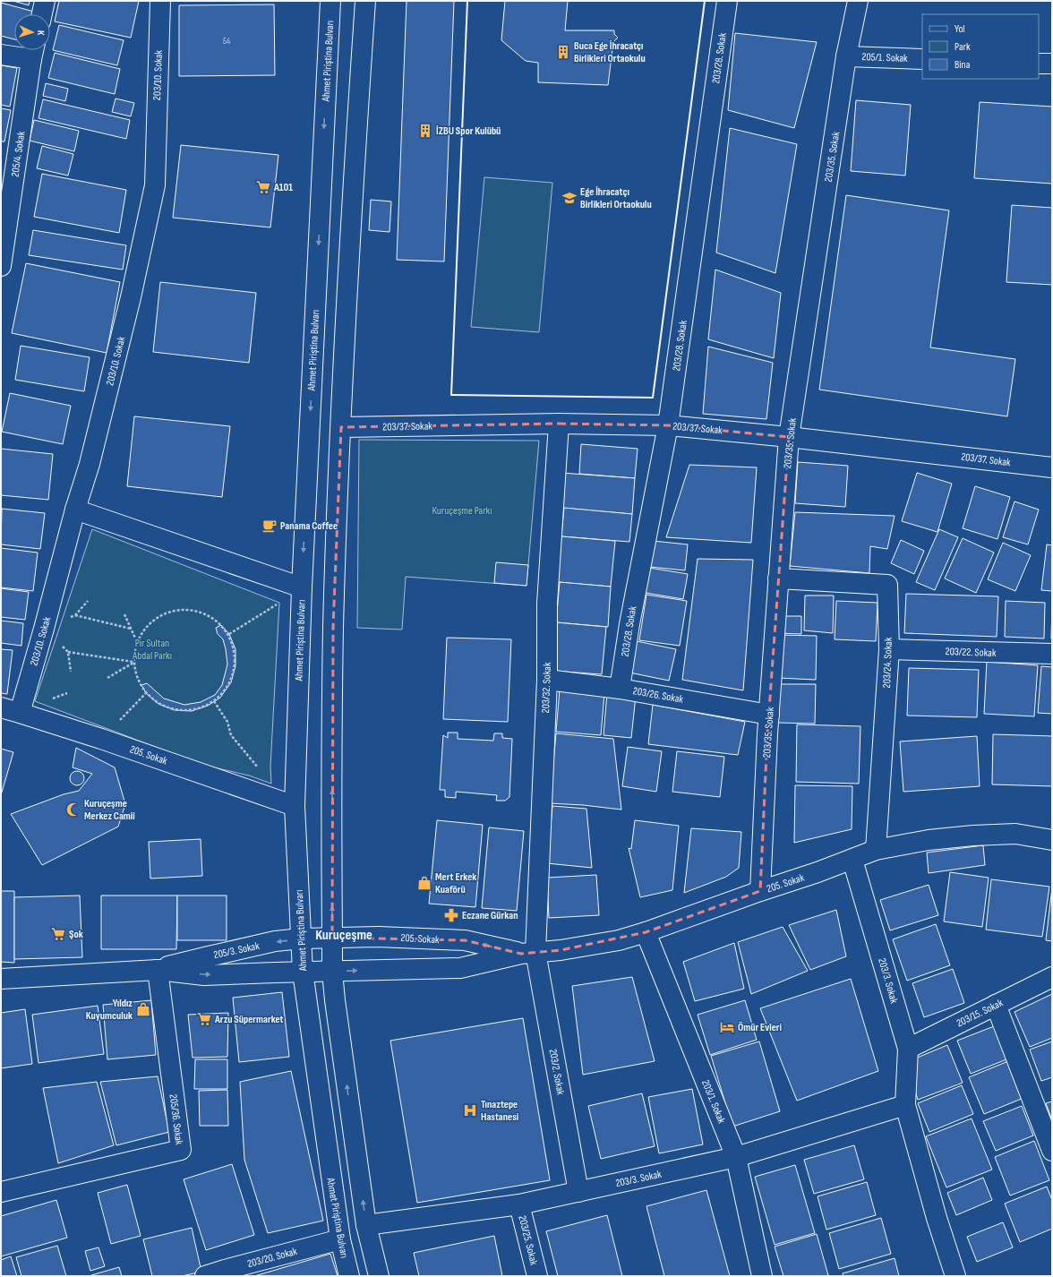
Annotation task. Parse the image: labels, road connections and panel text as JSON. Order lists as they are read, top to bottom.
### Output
{
  "streets": {
    "street": [
      "205/1. Sokak",
      "203/28. Sokak",
      "Ahmet Piriştina Bulvarı",
      "203/10. Sokak",
      "205/4. Sokak",
      "203/35. Sokak",
      "203/37. Sokak",
      "203/22. Sokak",
      "203/24. Sokak",
      "203/32. Sokak",
      "203/26. Sokak",
      "205. Sokak",
      "205/3. Sokak",
      "203/3. Sokak",
      "203/15. Sokak",
      "203/2. Sokak",
      "203/1. Sokak",
      "205/36. Sokak",
      "203/25. Sokak",
      "203/20. Sokak"
    ]
  },
  "crossings": [
    ["205/1. Sokak", "203/35. Sokak"],
    ["203/28. Sokak", "203/37. Sokak"],
    ["203/28. Sokak", "203/26. Sokak"],
    ["Ahmet Piriştina Bulvarı", "203/37. Sokak"],
    ["Ahmet Piriştina Bulvarı", "205. Sokak"],
    ["Ahmet Piriştina Bulvarı", "205/3. Sokak"],
    ["Ahmet Piriştina Bulvarı", "203/3. Sokak"],
    ["Ahmet Piriştina Bulvarı", "203/20. Sokak"],
    ["203/10. Sokak", "205. Sokak"],
    ["203/35. Sokak", "203/37. Sokak"],
    ["203/35. Sokak", "203/24. Sokak"],
    ["203/35. Sokak", "203/26. Sokak"],
    ["203/35. Sokak", "205. Sokak"],
    ["203/37. Sokak", "203/32. Sokak"],
    ["203/22. Sokak", "203/24. Sokak"],
    ["203/24. Sokak", "205. Sokak"],
    ["203/32. Sokak", "203/26. Sokak"],
    ["203/32. Sokak", "205. Sokak"],
    ["203/32. Sokak", "203/2. Sokak"],
    ["205. Sokak", "205/3. Sokak"],
    ["205. Sokak", "203/3. Sokak"],
    ["205. Sokak", "203/2. Sokak"],
    ["205. Sokak", "203/1. Sokak"],
    ["205/3. Sokak", "205/36. Sokak"],
    ["203/3. Sokak", "203/15. Sokak"],
    ["203/3. Sokak", "203/2. Sokak"],
    ["203/3. Sokak", "203/1. Sokak"],
    ["203/3. Sokak", "203/25. Sokak"]
  ],
  "districts": ["Kuruçeşme"],
  "parks": ["Kuruçeşme Parkı", "Pir Sultan Abdal Parkı"],
  "places": {
    "building": ["Buca Ege İhracatçı Birlikleri Ortaokulu", "İZBU Spor Kulübü"],
    "supermarket": ["A101", "Şok", "Arzu Süpermarket"],
    "school or university": ["Ege İhracatçı Birlikleri Ortaokulu"],
    "cafe": ["Panama Coffee"],
    "mosque": ["Kuruçeşme Merkez Camii"],
    "shop": ["Mert Erkek Kuaförü", "Yıldız Kuyumculuk"],
    "pharmacy": ["Eczane Gürkan"],
    "hotel": ["Ömür Evleri"],
    "hospital": ["Tınaztepe Hastanesi"]
  },
  "house_numbers": ["54"],
  "legend": ["Yol", "Park", "Bina"],
  "north": "right"
}
